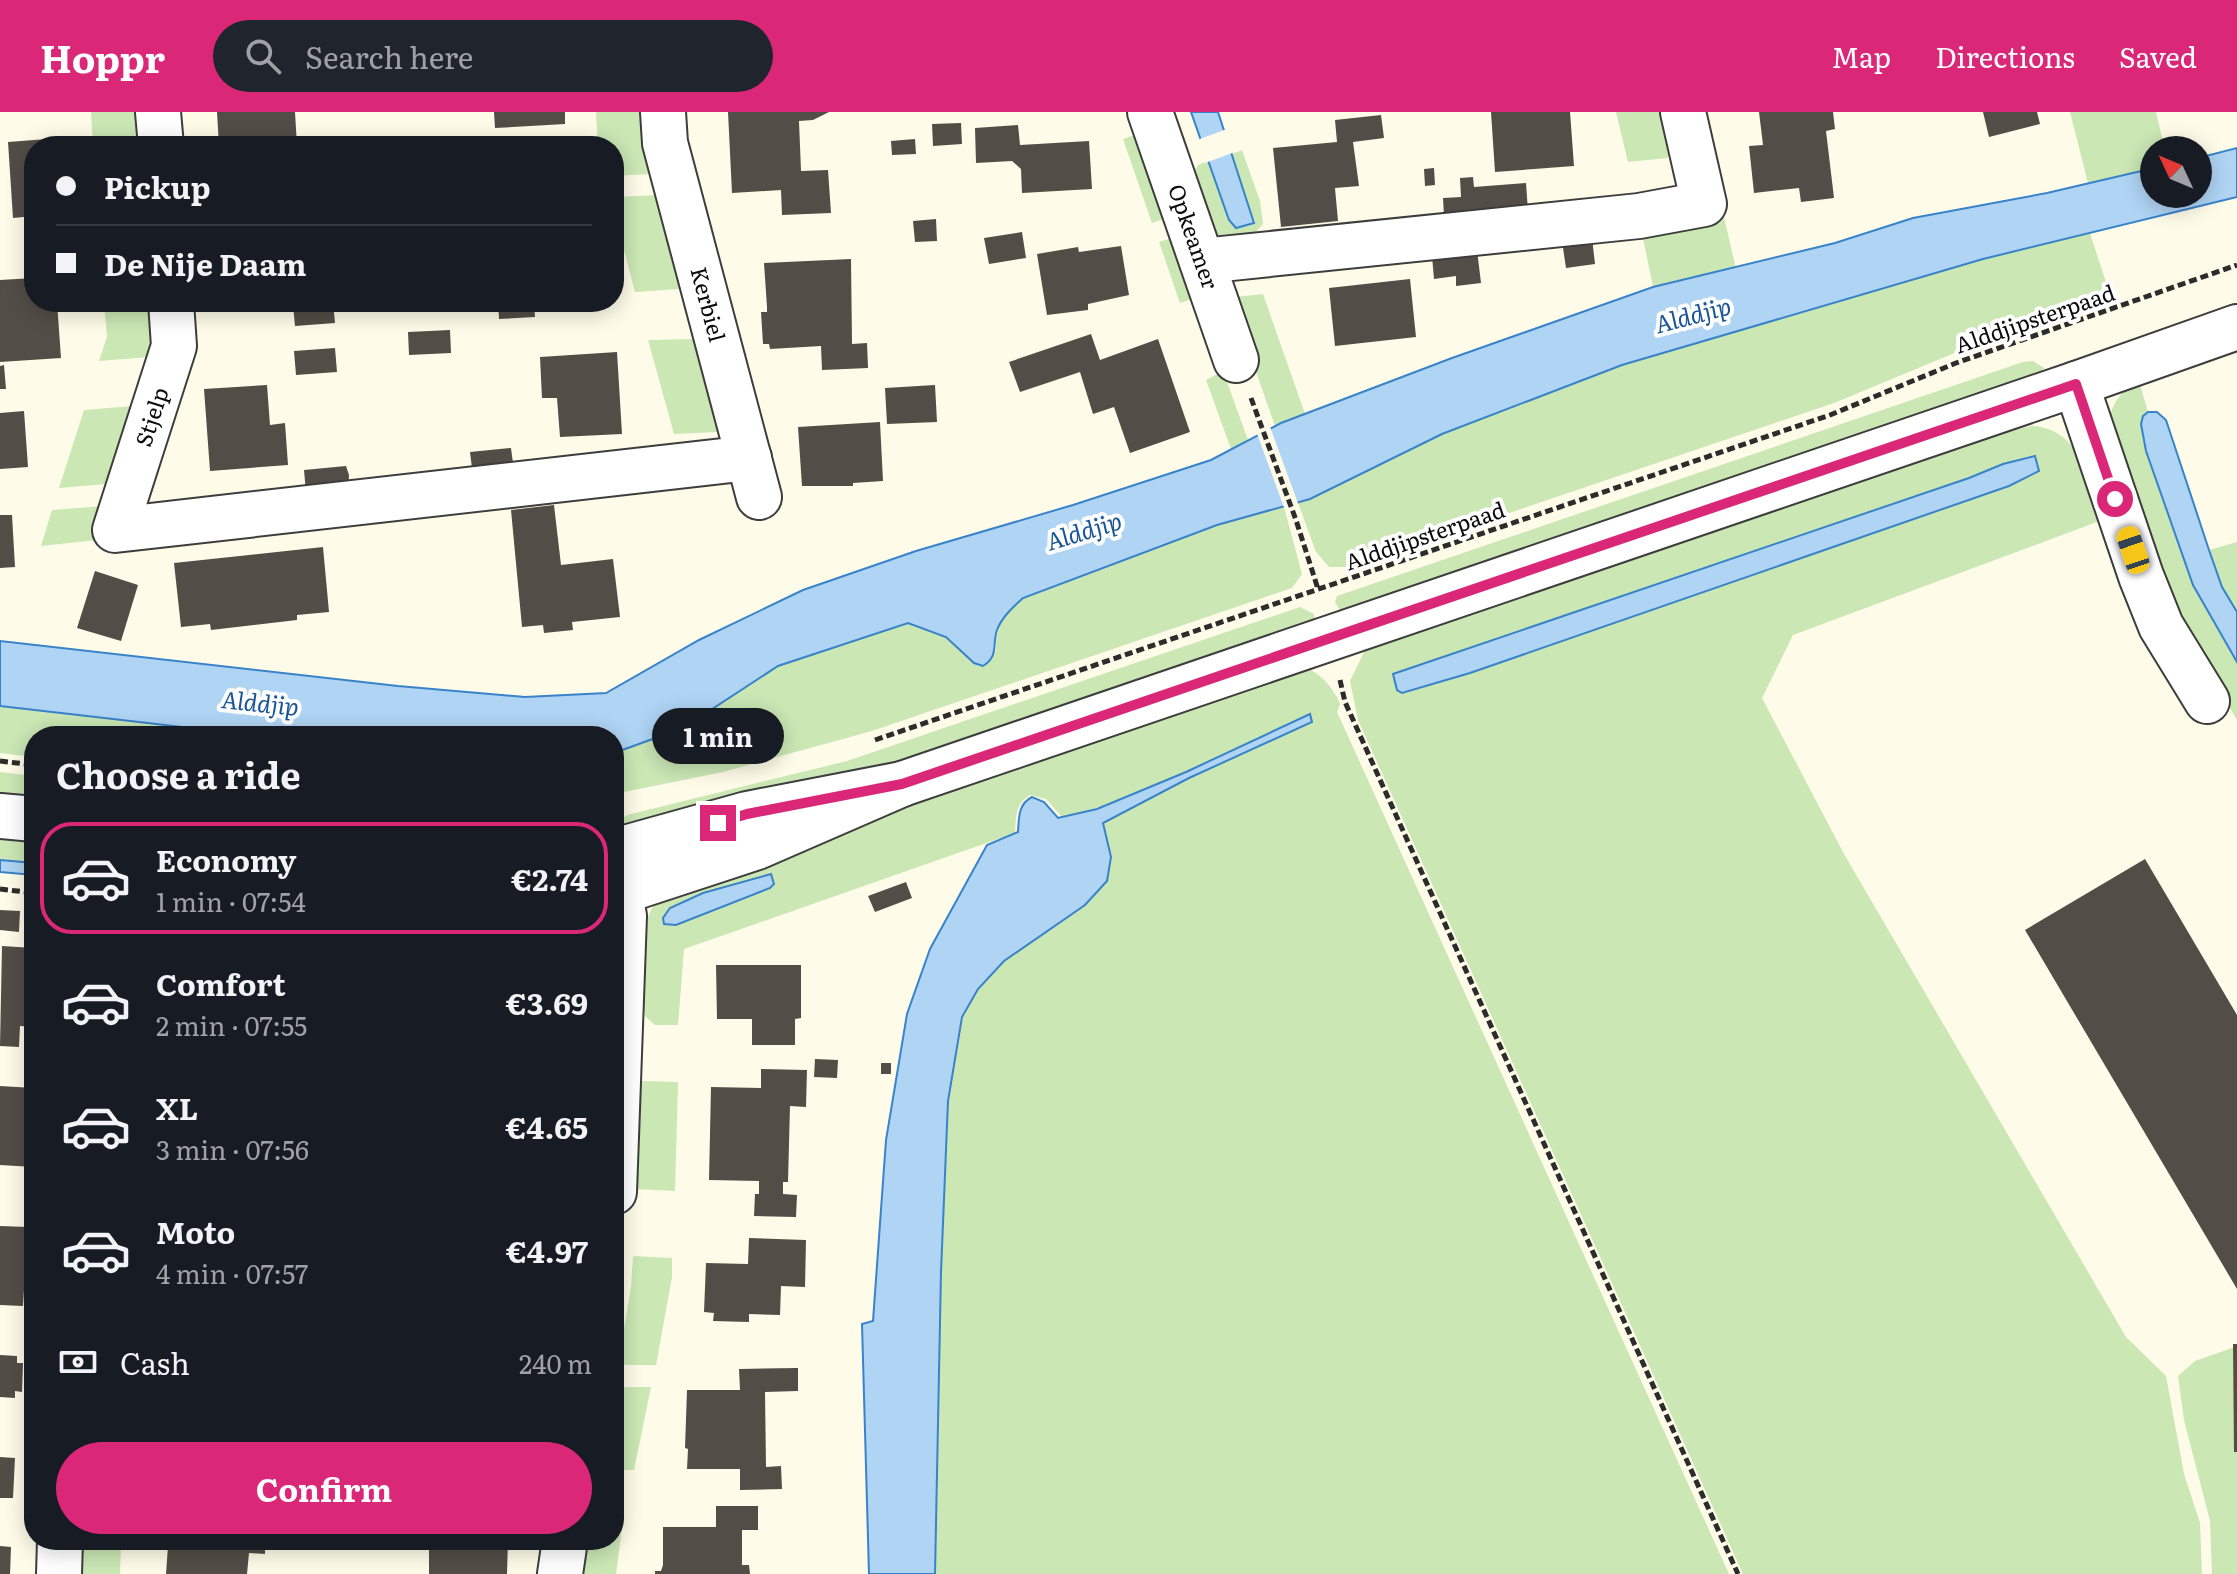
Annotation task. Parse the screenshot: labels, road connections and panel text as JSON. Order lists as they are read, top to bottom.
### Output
{
  "streets": {
    "street": ["Opkeamer", "Kerbiel", "Stjelp"],
    "path": ["Alddjipsterpaad"]
  },
  "crossings": [
    ["Kerbiel", "Stjelp"]
  ],
  "water": ["Alddjip"],
  "north": "top left",
  "page": {
    "header": "Hoppr",
    "search": "Search here",
    "nav": ["Map", "Directions", "Saved"],
    "banner": ["Pickup", "De Nije Daam"],
    "bubble": "1 min",
    "heading": "Choose a ride",
    "list": [
      {
        "name": "Economy",
        "note": "1 min · 07:54",
        "value": "€2.74"
      },
      {
        "name": "Comfort",
        "note": "2 min · 07:55",
        "value": "€3.69"
      },
      {
        "name": "XL",
        "note": "3 min · 07:56",
        "value": "€4.65"
      },
      {
        "name": "Moto",
        "note": "4 min · 07:57",
        "value": "€4.97"
      }
    ],
    "pay": ["Cash", "240 m"],
    "buttons": "Confirm"
  }
}
